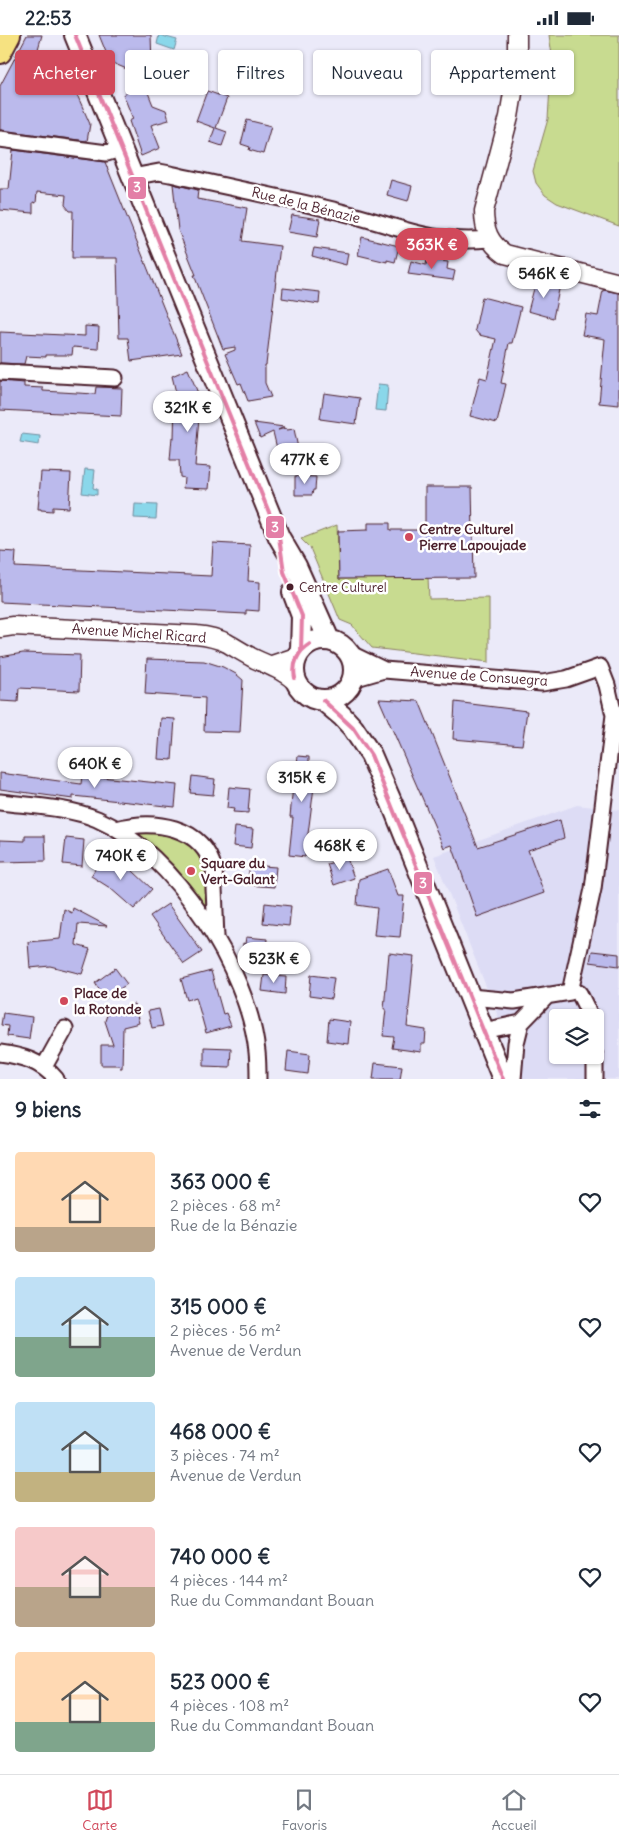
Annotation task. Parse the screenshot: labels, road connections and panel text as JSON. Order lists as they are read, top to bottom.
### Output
{
  "streets": {
    "street": ["Rue de la Bénazie", "Avenue Michel Ricard", "Avenue de Consuegra"]
  },
  "crossings": [
    ["Avenue Michel Ricard", "Avenue de Consuegra"]
  ],
  "places": [
    "Centre Culturel Pierre Lapoujade",
    "Centre Culturel",
    "Square du Vert-Galant",
    "Place de la Rotonde"
  ],
  "lines": ["transit line 3"],
  "page": {
    "status": "22:53",
    "chip": [
      "Acheter",
      "Louer",
      "Filtres",
      "Nouveau",
      "Appartement"
    ],
    "price": [
      "363K €",
      "546K €",
      "321K €",
      "477K €",
      "640K €",
      "315K €",
      "468K €",
      "740K €",
      "523K €"
    ],
    "heading": "9 biens",
    "list": [
      {
        "name": "363 000 €",
        "note": "2 pièces · 68 m² · Rue de la Bénazie"
      },
      {
        "name": "315 000 €",
        "note": "2 pièces · 56 m² · Avenue de Verdun"
      },
      {
        "name": "468 000 €",
        "note": "3 pièces · 74 m² · Avenue de Verdun"
      },
      {
        "name": "740 000 €",
        "note": "4 pièces · 144 m² · Rue du Commandant Bouan"
      },
      {
        "name": "523 000 €",
        "note": "4 pièces · 108 m² · Rue du Commandant Bouan"
      }
    ],
    "tabs": ["Carte", "Favoris", "Accueil"]
  }
}
